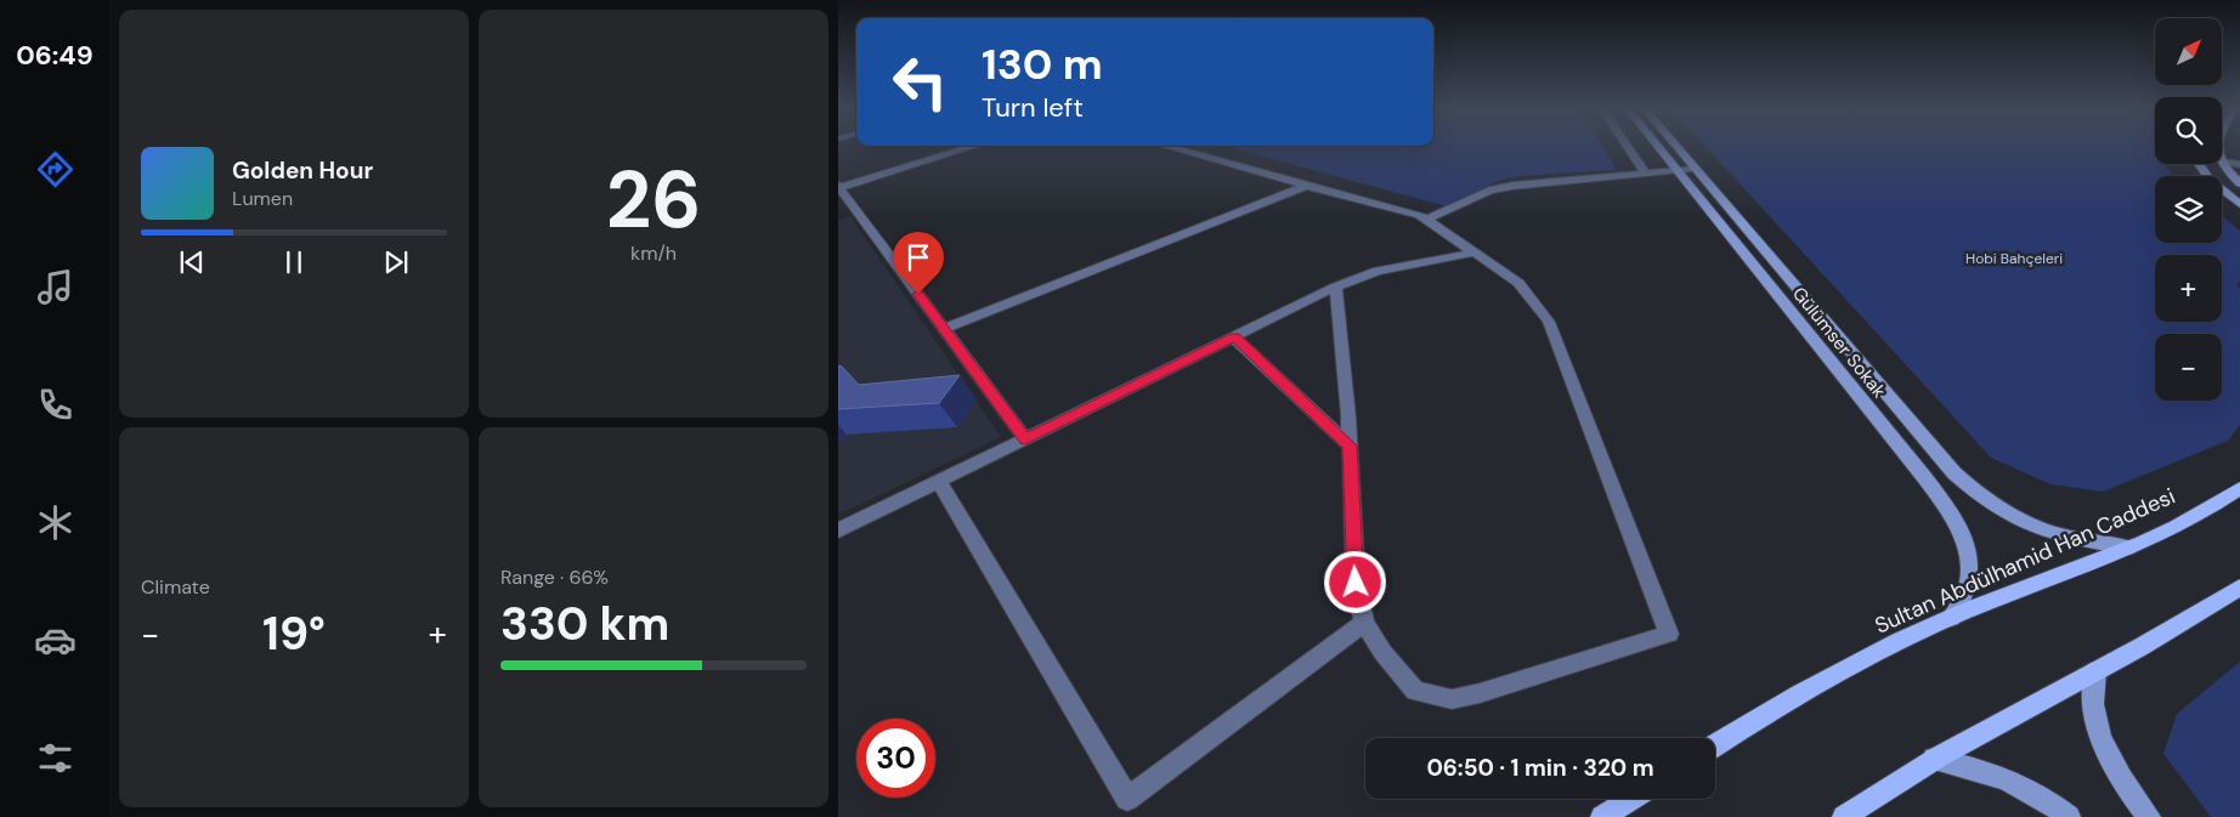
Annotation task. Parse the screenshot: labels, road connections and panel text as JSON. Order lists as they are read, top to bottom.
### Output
{
  "streets": {
    "main road": ["Sultan Abdülhamid Han Caddesi"],
    "street": ["Gülümser Sokak"]
  },
  "crossings": [
    ["Gülümser Sokak", "Sultan Abdülhamid Han Caddesi"]
  ],
  "parks": ["Hobi Bahçeleri"],
  "north": "top right",
  "page": {
    "tabs": "06:49",
    "tile": [
      ["26", "km/h"],
      "Climate",
      ["Range · 66%", "330 km"]
    ],
    "map_buttons": ["+", "−"],
    "turn": ["130 m", "Turn left"],
    "song": ["Golden Hour", "Lumen"],
    "heat": ["−", "19°", "+"],
    "limit": "30",
    "trip": "06:50 · 1 min · 320 m"
  }
}
